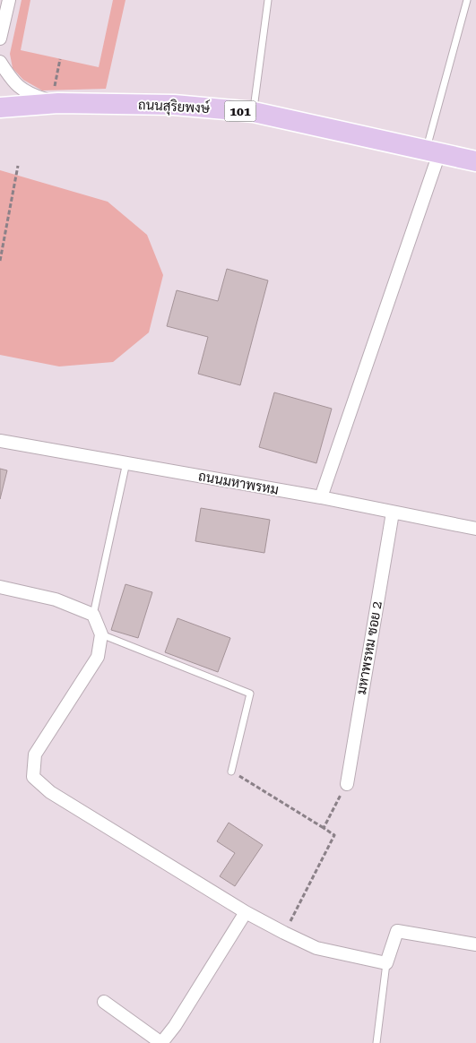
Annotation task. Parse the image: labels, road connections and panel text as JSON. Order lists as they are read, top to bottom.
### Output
{
  "streets": {
    "main road": ["ถนนสุริยพงษ์", "101"],
    "street": ["ถนนมหาพรหม", "มหาพรหม ซอย 2"]
  },
  "crossings": [
    ["ถนนมหาพรหม", "มหาพรหม ซอย 2"]
  ]
}
